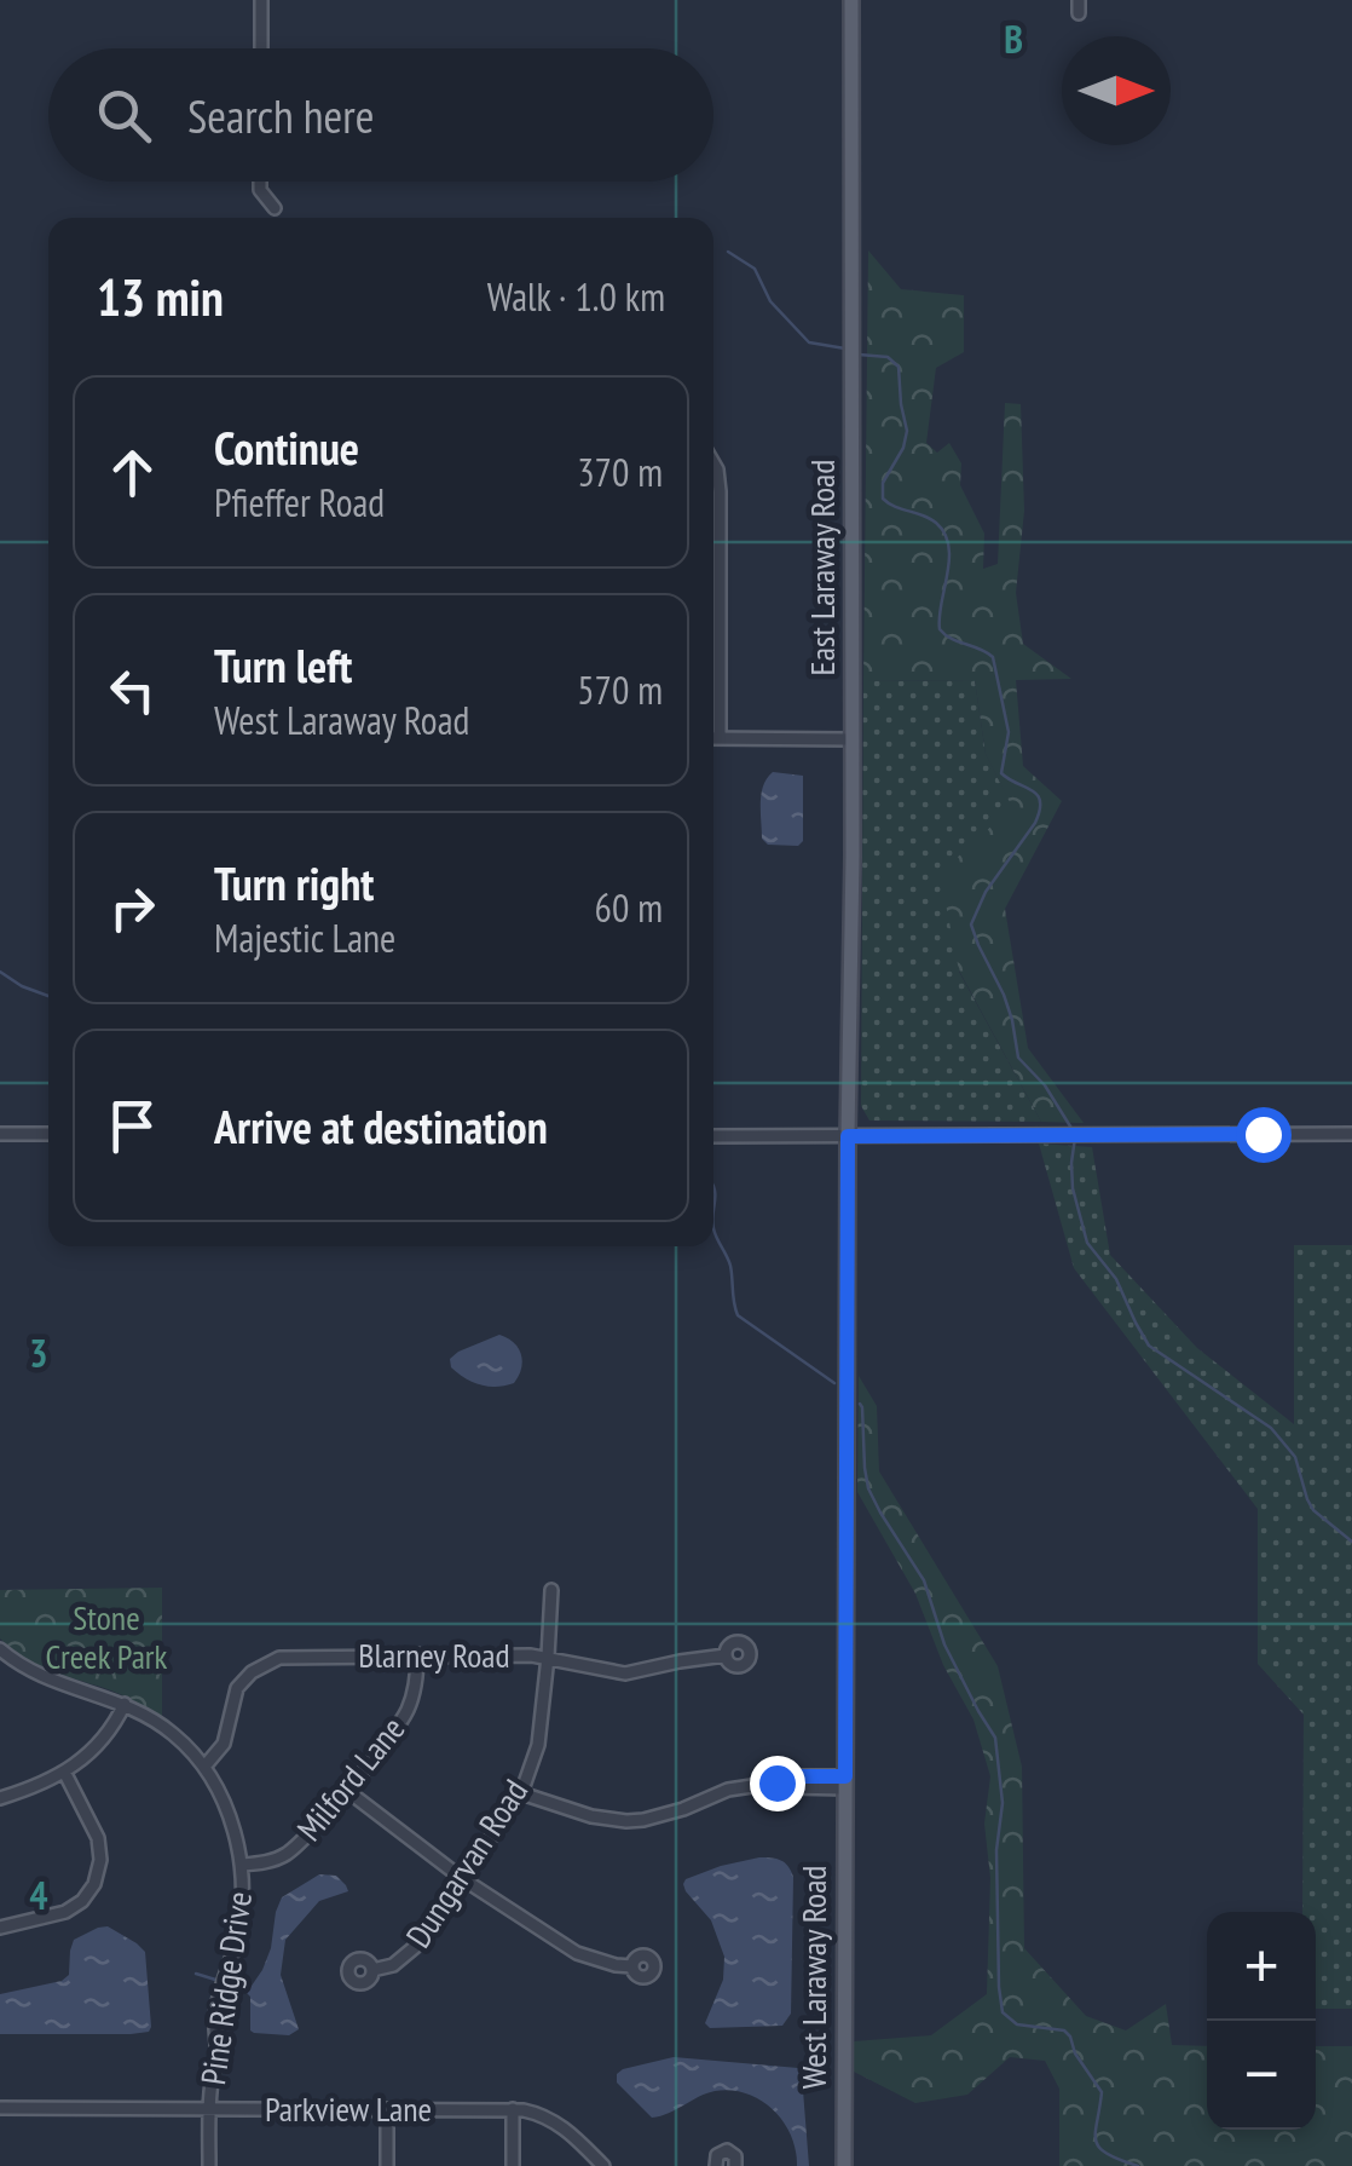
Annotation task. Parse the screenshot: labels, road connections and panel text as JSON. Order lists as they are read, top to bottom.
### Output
{
  "streets": {
    "main road": ["East Laraway Road", "West Laraway Road"],
    "street": [
      "Blarney Road",
      "Milford Lane",
      "Dungarvan Road",
      "Pine Ridge Drive",
      "Parkview Lane"
    ]
  },
  "crossings": [
    ["East Laraway Road", "West Laraway Road"],
    ["Blarney Road", "Milford Lane"],
    ["Blarney Road", "Dungarvan Road"],
    ["Blarney Road", "Pine Ridge Drive"],
    ["Milford Lane", "Pine Ridge Drive"],
    ["Pine Ridge Drive", "Parkview Lane"]
  ],
  "parks": ["Stone Creek Park"],
  "north": "right",
  "page": {
    "search": "Search here",
    "heading": ["13 min", "Walk · 1.0 km"],
    "list": [
      ["Continue", "Pfieffer Road", "370 m"],
      ["Turn left", "West Laraway Road", "570 m"],
      ["Turn right", "Majestic Lane", "60 m"],
      "Arrive at destination"
    ],
    "map_buttons": ["+", "−"]
  },
  "grid": {
    "columns": ["B"],
    "rows": ["3", "4"]
  }
}
